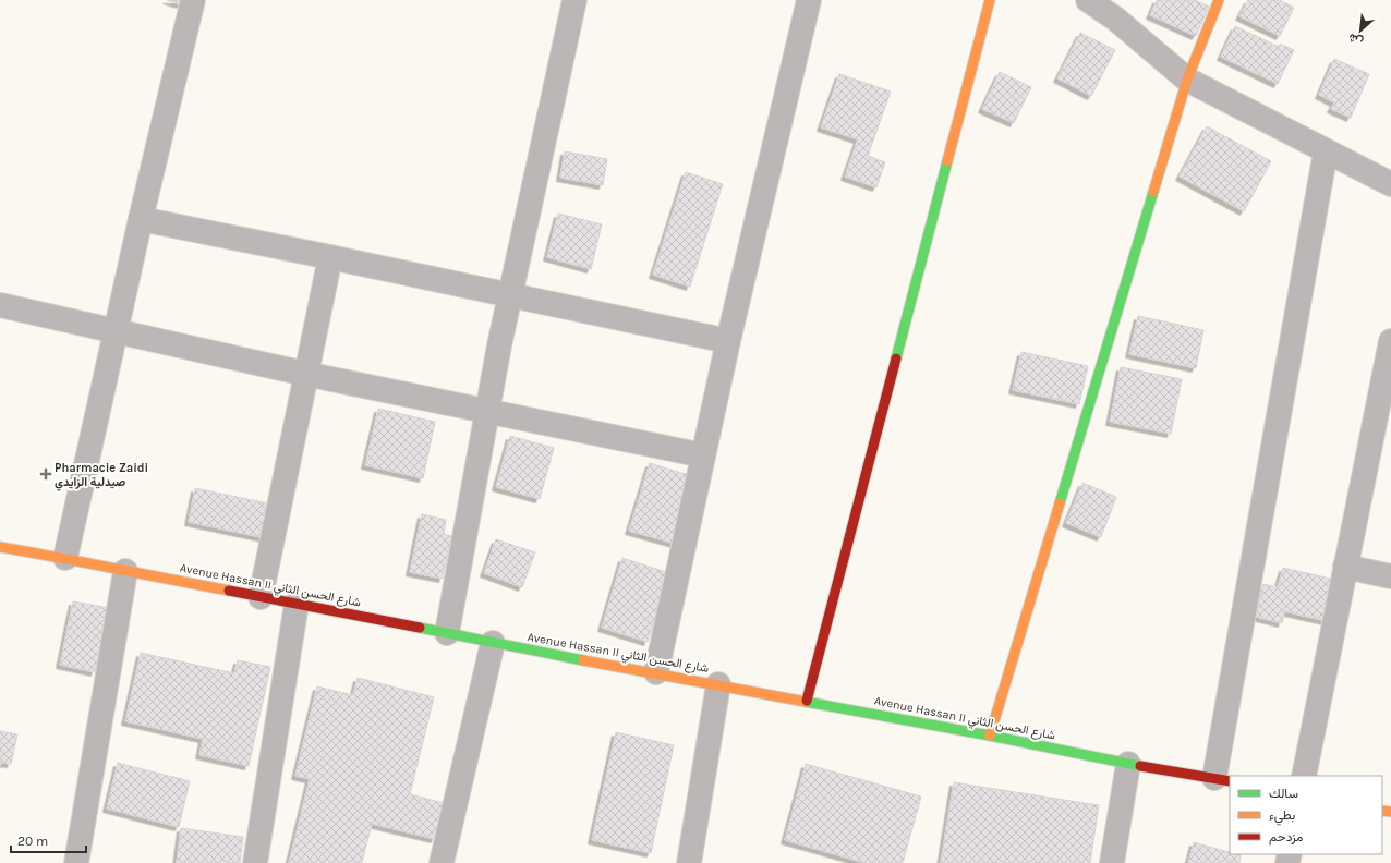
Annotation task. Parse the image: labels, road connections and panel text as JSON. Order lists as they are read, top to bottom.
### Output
{
  "streets": {
    "street": ["Avenue Hassan II شارع الحسن الثاني"]
  },
  "places": {
    "health": ["Pharmacie Zaidi صيدلية الزايدي"]
  },
  "legend": ["سالك", "بطيء", "مزدحم"],
  "scale_bar": "20 m",
  "north": "bottom left"
}
